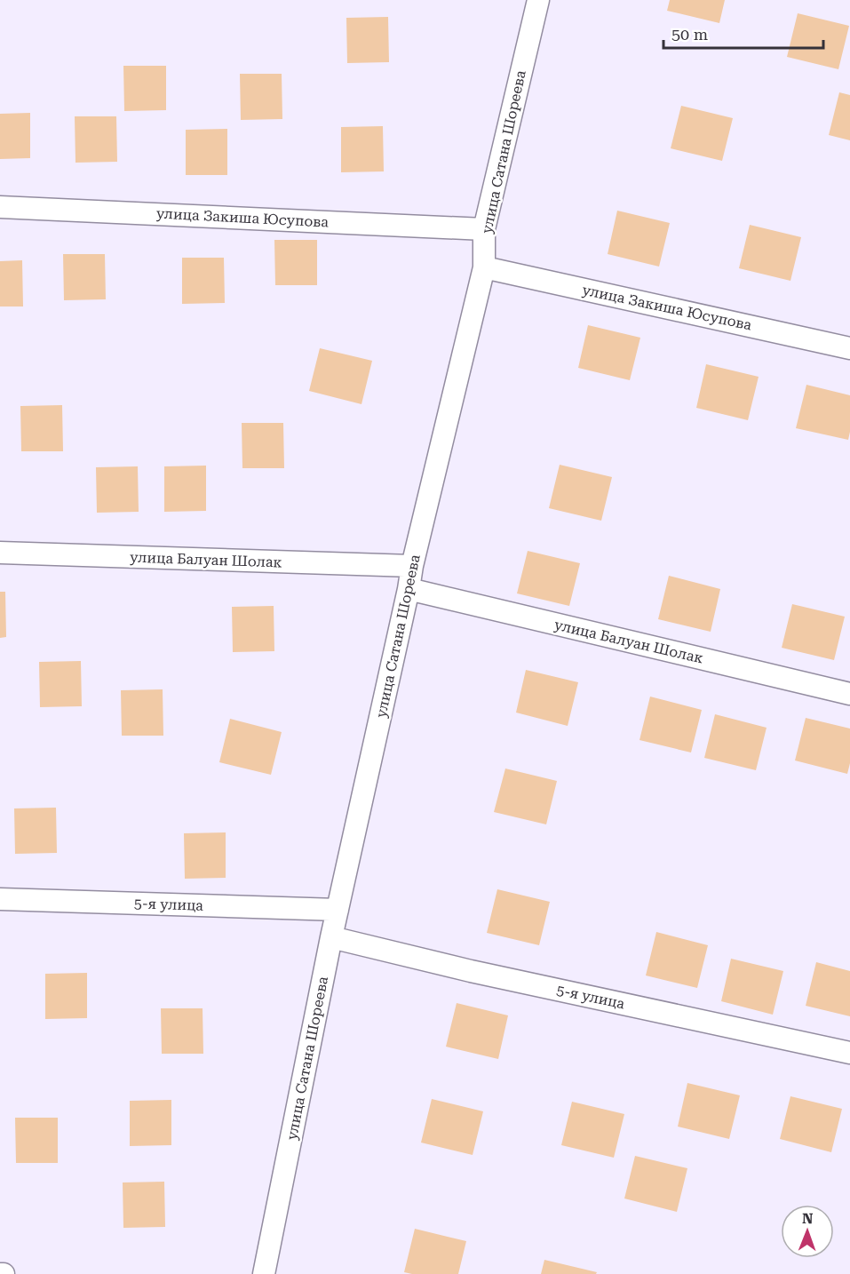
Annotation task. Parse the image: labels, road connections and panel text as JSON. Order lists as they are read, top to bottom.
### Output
{
  "streets": {
    "street": [
      "улица Сатана Шореева",
      "улица Закиша Юсупова",
      "улица Балуан Шолак",
      "5-я улица"
    ]
  },
  "crossings": [
    ["улица Сатана Шореева", "улица Закиша Юсупова"],
    ["улица Сатана Шореева", "улица Балуан Шолак"],
    ["улица Сатана Шореева", "5-я улица"]
  ],
  "scale_bar": "50 m",
  "north": "top"
}
